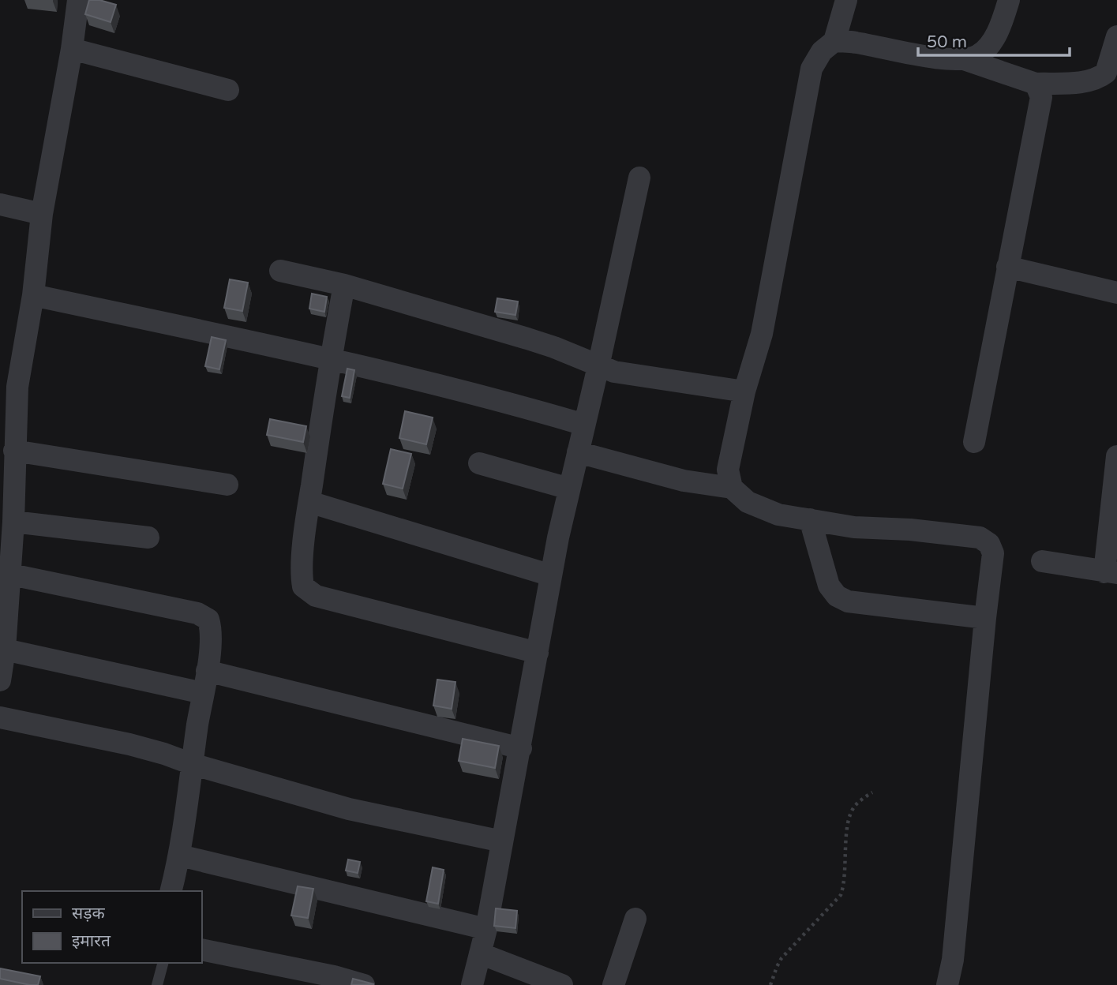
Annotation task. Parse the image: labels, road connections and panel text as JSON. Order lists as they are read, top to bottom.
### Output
{
  "legend": ["सड़क", "इमारत"],
  "scale_bar": "50 m"
}
